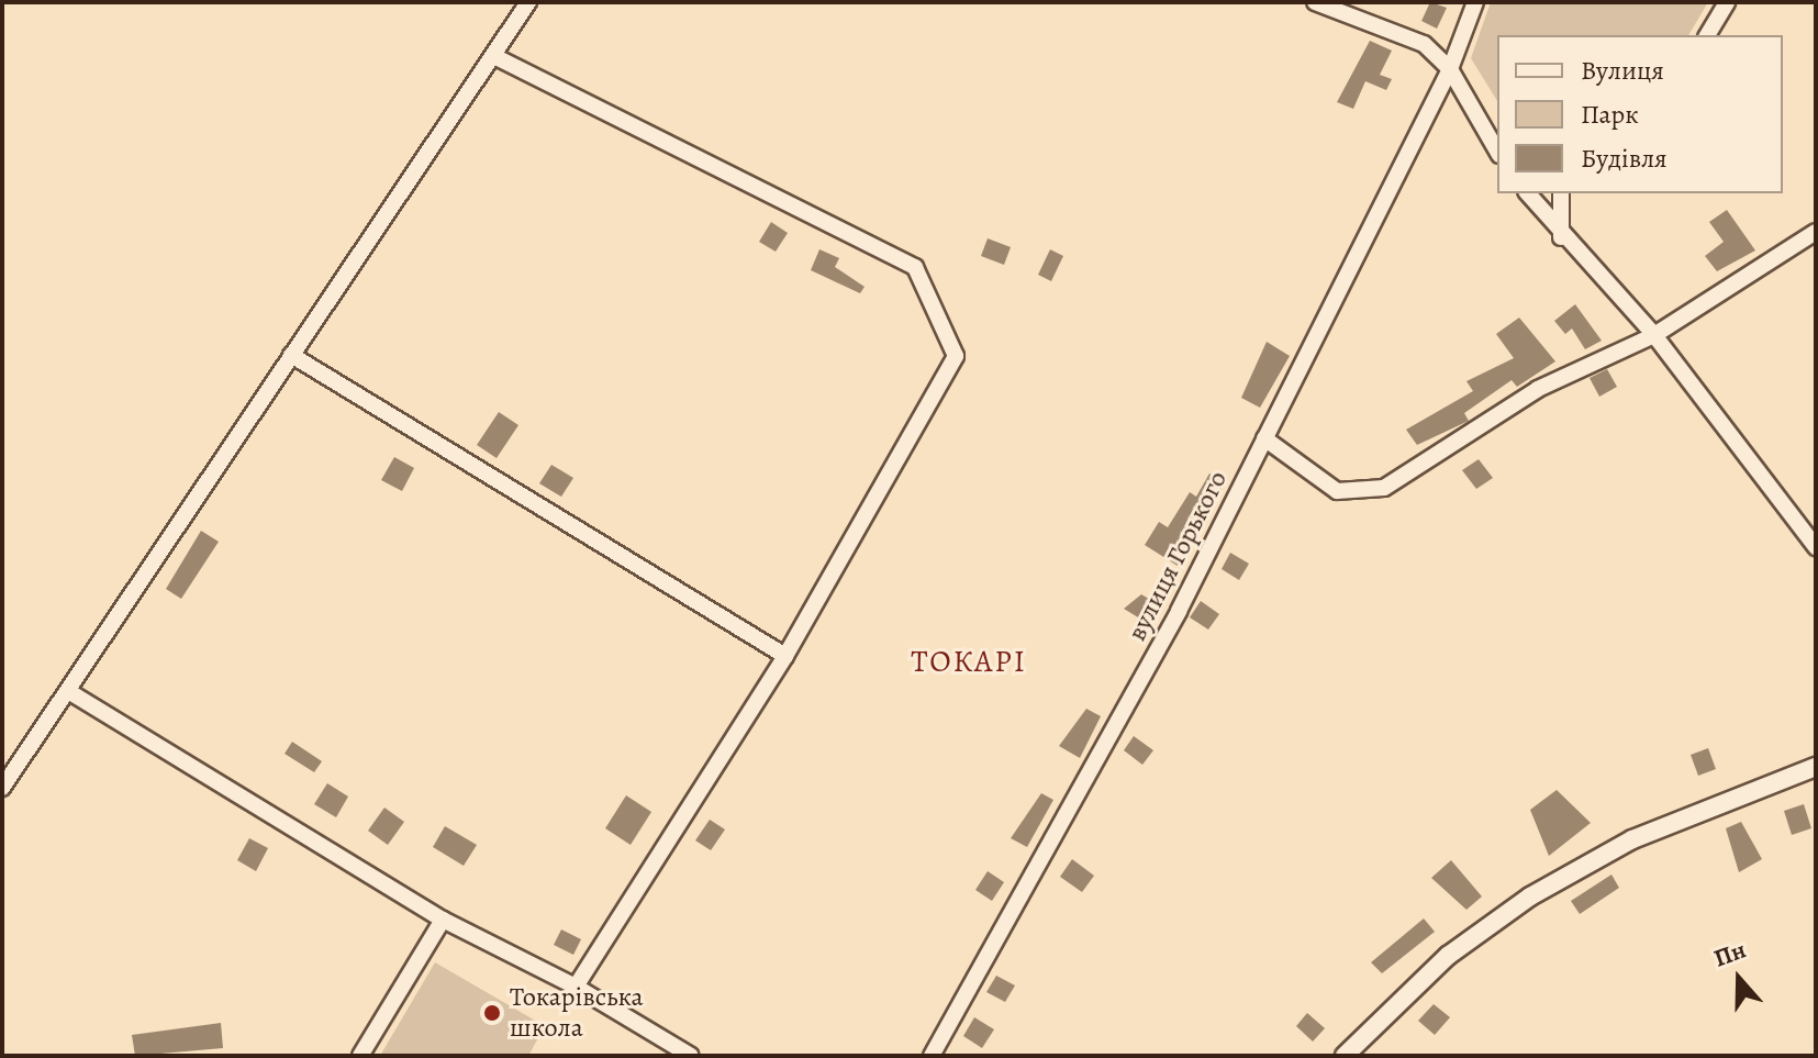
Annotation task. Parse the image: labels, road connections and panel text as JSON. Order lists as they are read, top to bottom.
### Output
{
  "streets": {
    "street": ["вулиця Горького"]
  },
  "districts": ["ТОКАРІ"],
  "places": ["Токарівська школа"],
  "legend": ["Вулиця", "Парк", "Будівля"],
  "north": "top"
}
